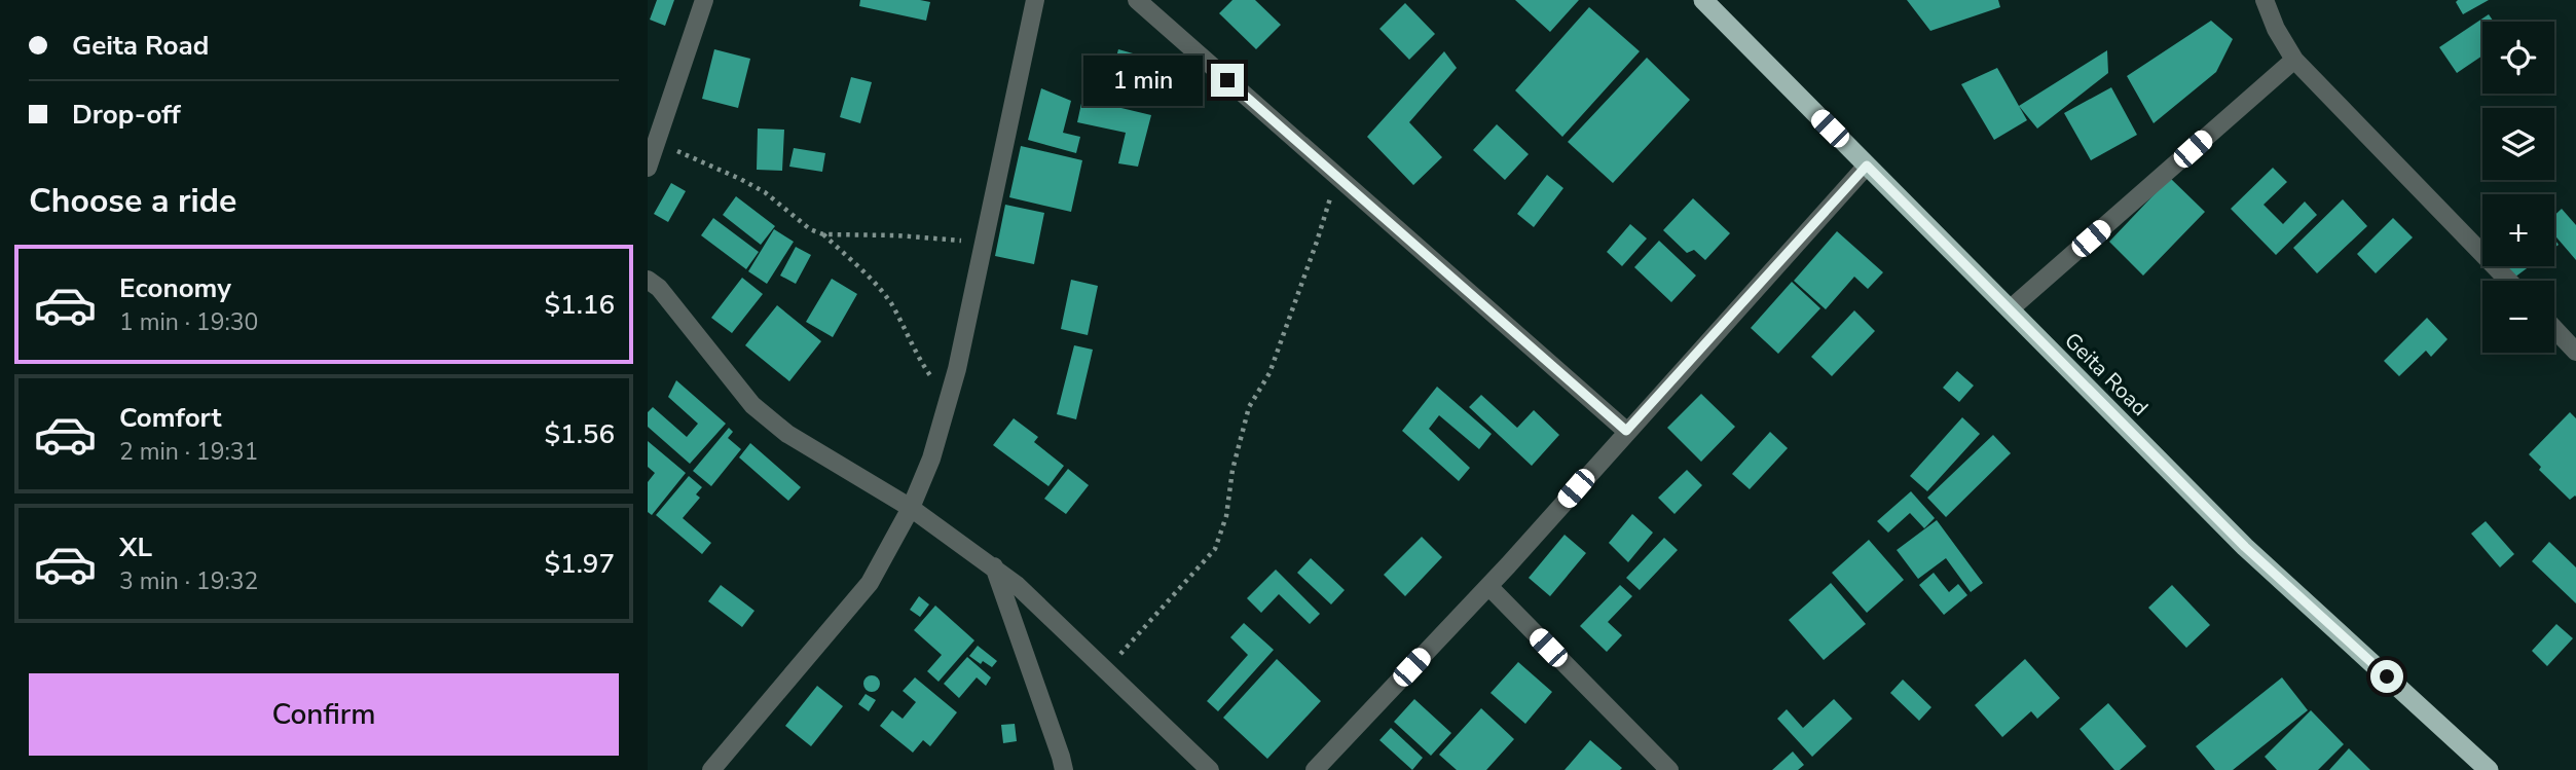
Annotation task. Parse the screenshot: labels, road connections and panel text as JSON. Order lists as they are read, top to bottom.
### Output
{
  "streets": {
    "highway": ["Geita Road"]
  },
  "page": {
    "banner": ["Geita Road", "Drop-off"],
    "map_buttons": ["+", "−"],
    "bubble": "1 min",
    "heading": "Choose a ride",
    "list": [
      {
        "name": "Economy",
        "note": "1 min · 19:30",
        "value": "$1.16"
      },
      {
        "name": "Comfort",
        "note": "2 min · 19:31",
        "value": "$1.56"
      },
      {
        "name": "XL",
        "note": "3 min · 19:32",
        "value": "$1.97"
      }
    ],
    "buttons": "Confirm"
  }
}
